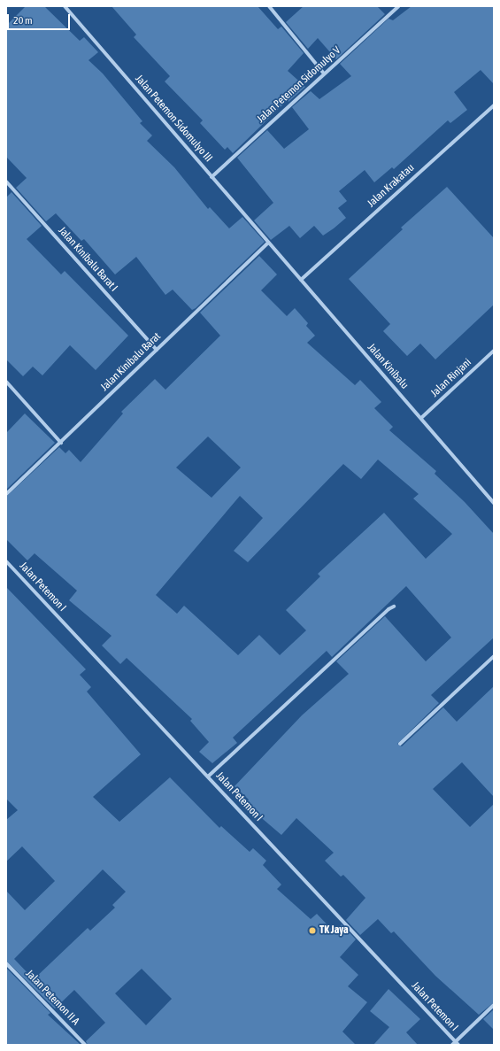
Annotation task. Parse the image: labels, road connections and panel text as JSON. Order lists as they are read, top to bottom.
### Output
{
  "streets": {
    "street": [
      "Jalan Petemon Sidomulyo V",
      "Jalan Petemon Sidomulyo III",
      "Jalan Krakatau",
      "Jalan Kinibalu Barat I",
      "Jalan Kinibalu Barat",
      "Jalan Kinibalu",
      "Jalan Rinjani",
      "Jalan Petemon I",
      "Jalan Petemon II A"
    ]
  },
  "crossings": [
    ["Jalan Petemon Sidomulyo V", "Jalan Petemon Sidomulyo III"],
    ["Jalan Petemon Sidomulyo III", "Jalan Kinibalu Barat"],
    ["Jalan Petemon Sidomulyo III", "Jalan Kinibalu"],
    ["Jalan Krakatau", "Jalan Kinibalu"],
    ["Jalan Kinibalu Barat I", "Jalan Kinibalu Barat"],
    ["Jalan Kinibalu Barat", "Jalan Kinibalu"],
    ["Jalan Kinibalu", "Jalan Rinjani"]
  ],
  "places": ["TK Jaya"],
  "scale_bar": "20 m"
}
